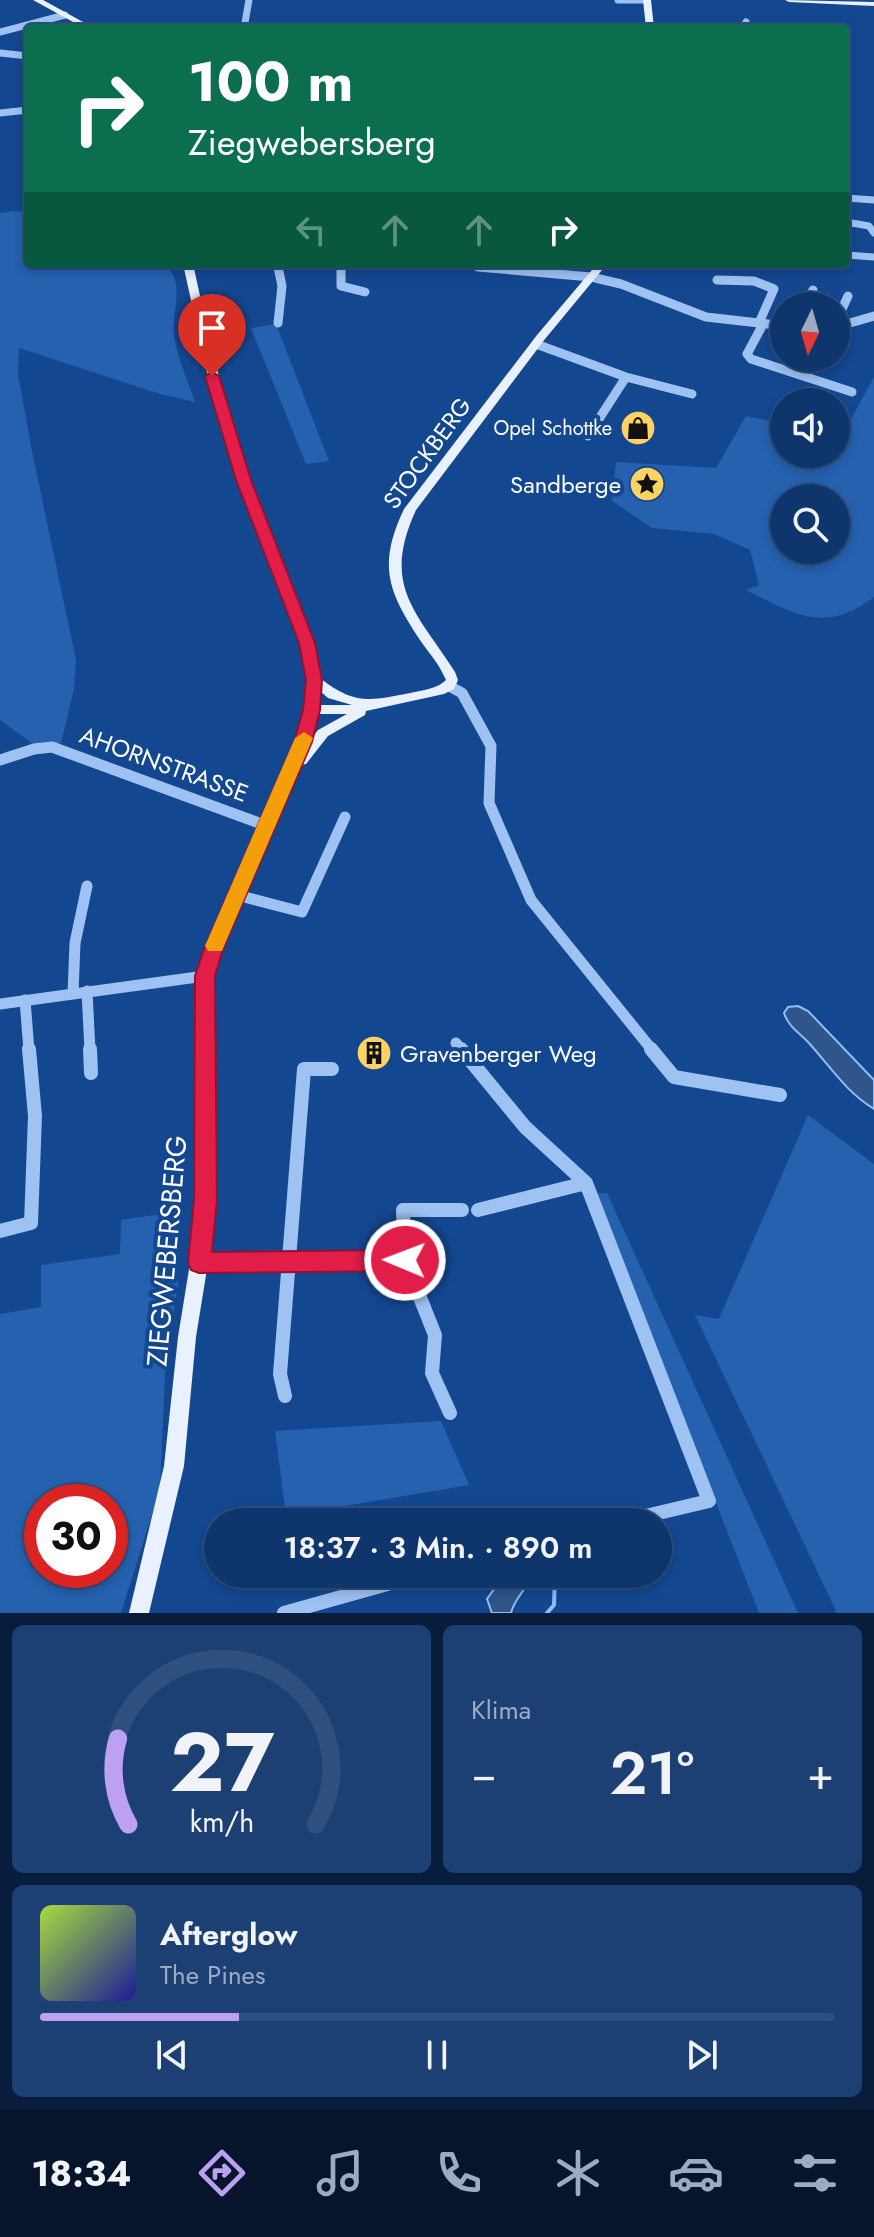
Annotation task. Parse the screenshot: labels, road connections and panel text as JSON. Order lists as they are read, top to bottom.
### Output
{
  "streets": {
    "main road": ["STOCKBERG", "ZIEGWEBERSBERG"],
    "street": ["AHORNSTRASSE"]
  },
  "crossings": [
    ["AHORNSTRASSE", "ZIEGWEBERSBERG"]
  ],
  "places": {
    "shop": ["Opel Schottke"],
    "place": ["Sandberge"],
    "building": ["Gravenberger Weg"]
  },
  "north": "bottom",
  "page": {
    "turn": ["100 m", "Ziegwebersberg"],
    "limit": "30",
    "trip": "18:37 · 3 Min. · 890 m",
    "tile": "Klima",
    "heat": ["−", "21°", "+"],
    "song": ["Afterglow", "The Pines"],
    "tabs": "18:34",
    "gauge": ["27", "km/h"]
  }
}
